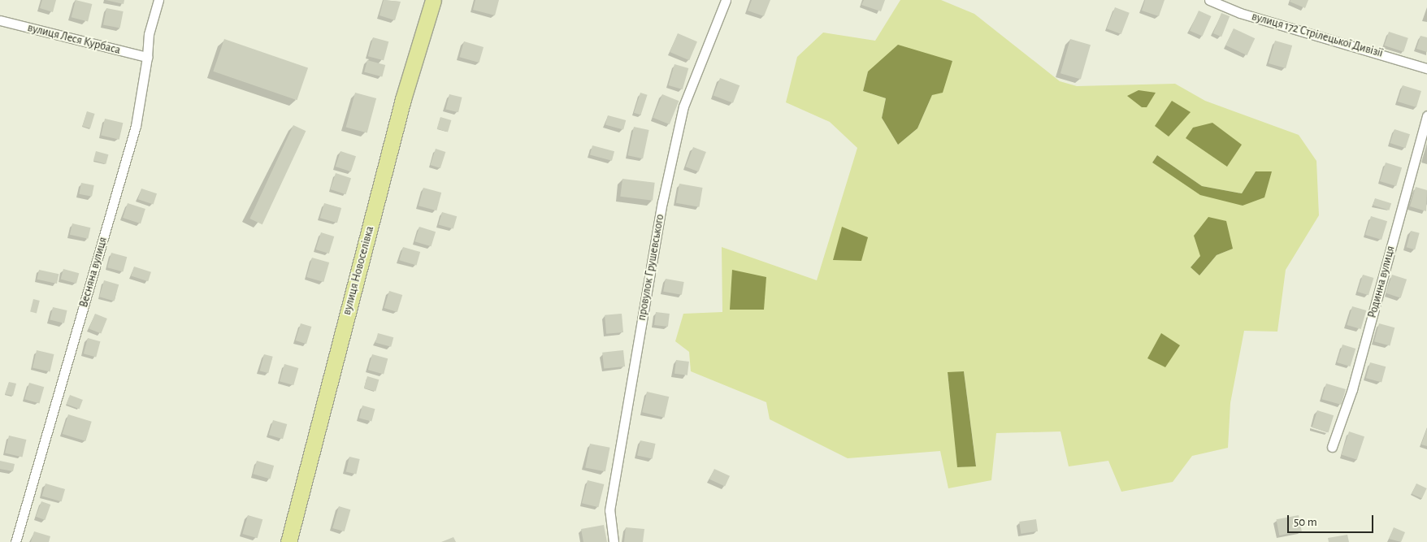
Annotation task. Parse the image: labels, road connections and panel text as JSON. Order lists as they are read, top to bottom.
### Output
{
  "streets": {
    "main road": ["вулиця Новоселівка"],
    "street": [
      "вулиця 172 Стрілецької Дивізії",
      "вулиця Леся Курбаса",
      "провулок Грушевського",
      "Весняна вулиця",
      "Родинна вулиця"
    ]
  },
  "crossings": [
    ["вулиця Леся Курбаса", "Весняна вулиця"]
  ],
  "scale_bar": "50 m"
}
